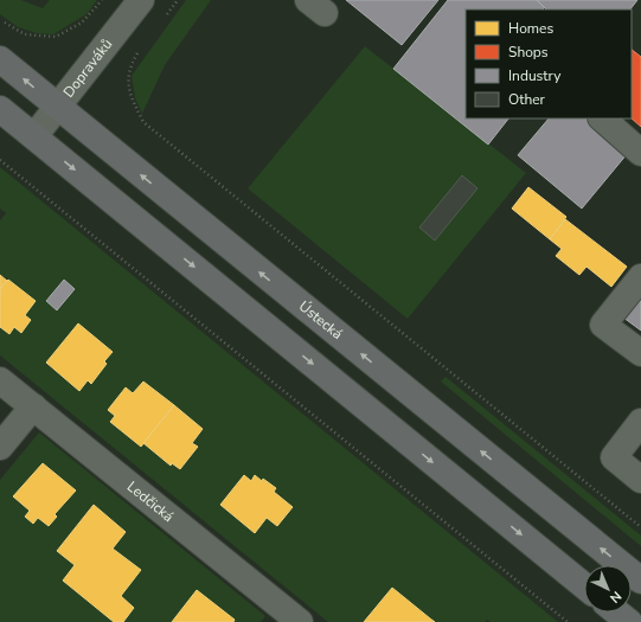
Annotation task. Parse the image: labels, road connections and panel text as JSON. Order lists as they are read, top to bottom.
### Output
{
  "streets": {
    "main road": ["Ústecká"],
    "street": ["Dopraváků", "Ledčická"]
  },
  "crossings": [
    ["Dopraváků", "Ústecká"]
  ],
  "legend": [
    "Homes",
    "Shops",
    "Industry",
    "Other"
  ],
  "north": "bottom right"
}
